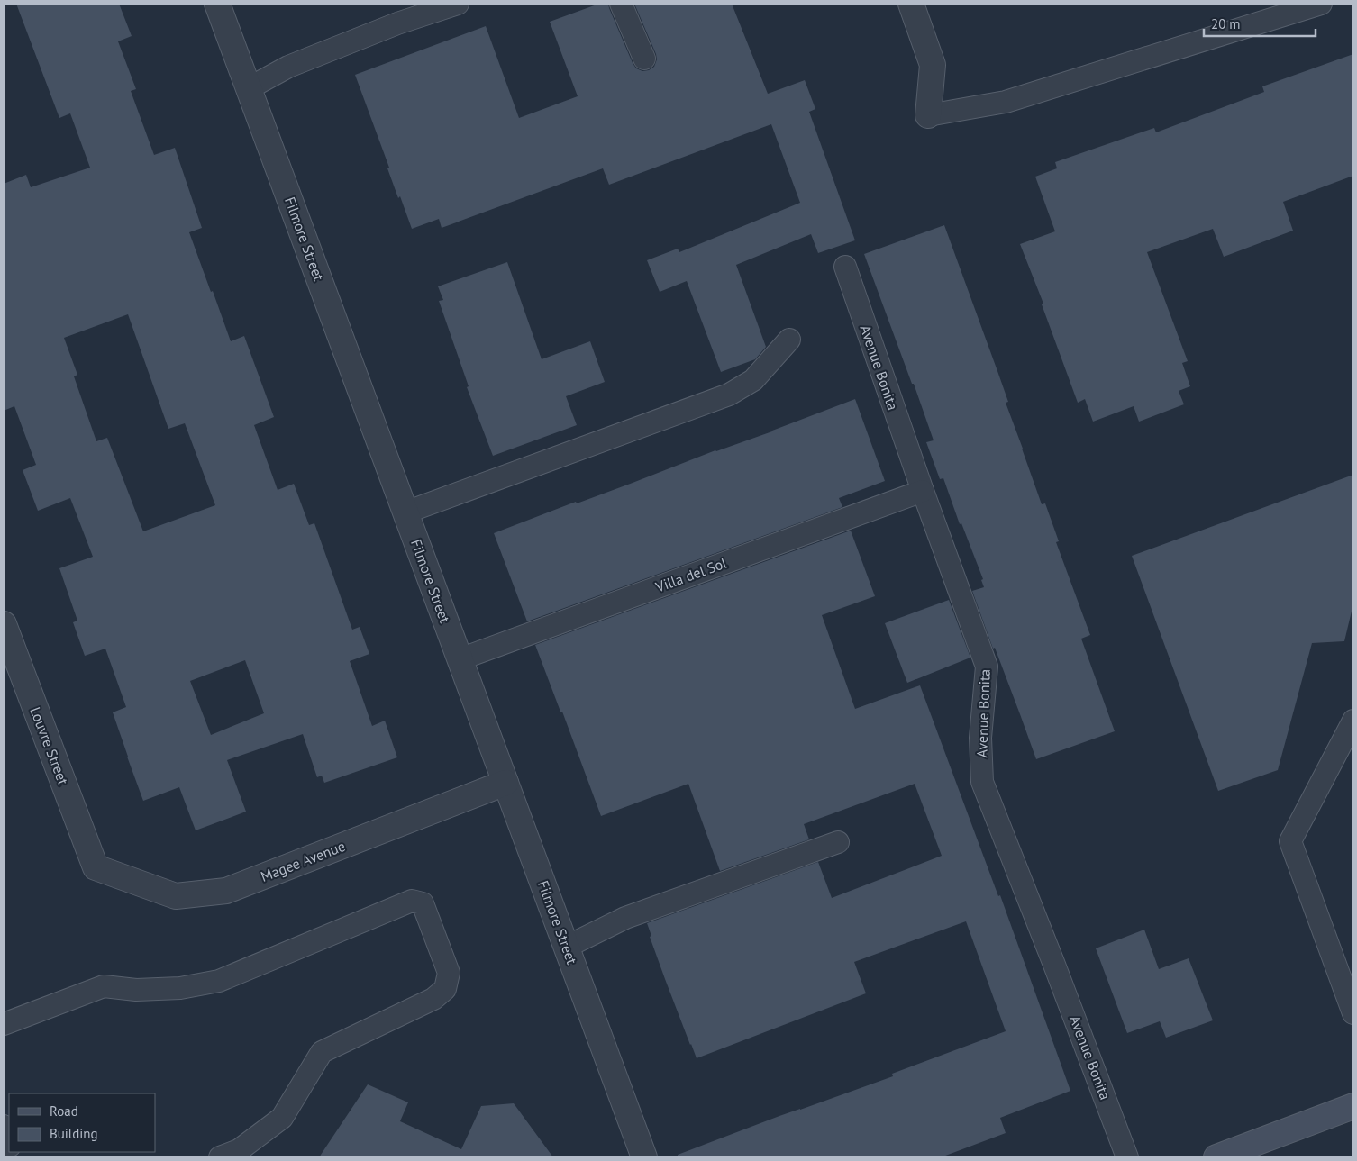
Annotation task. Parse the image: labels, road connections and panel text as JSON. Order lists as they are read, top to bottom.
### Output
{
  "streets": {
    "street": ["Filmore Street", "Louvre Street", "Magee Avenue"],
    "lane": ["Avenue Bonita", "Villa del Sol"]
  },
  "crossings": [
    ["Filmore Street", "Villa del Sol"],
    ["Filmore Street", "Magee Avenue"],
    ["Avenue Bonita", "Villa del Sol"],
    ["Louvre Street", "Magee Avenue"]
  ],
  "legend": ["Road", "Building"],
  "scale_bar": "20 m"
}
